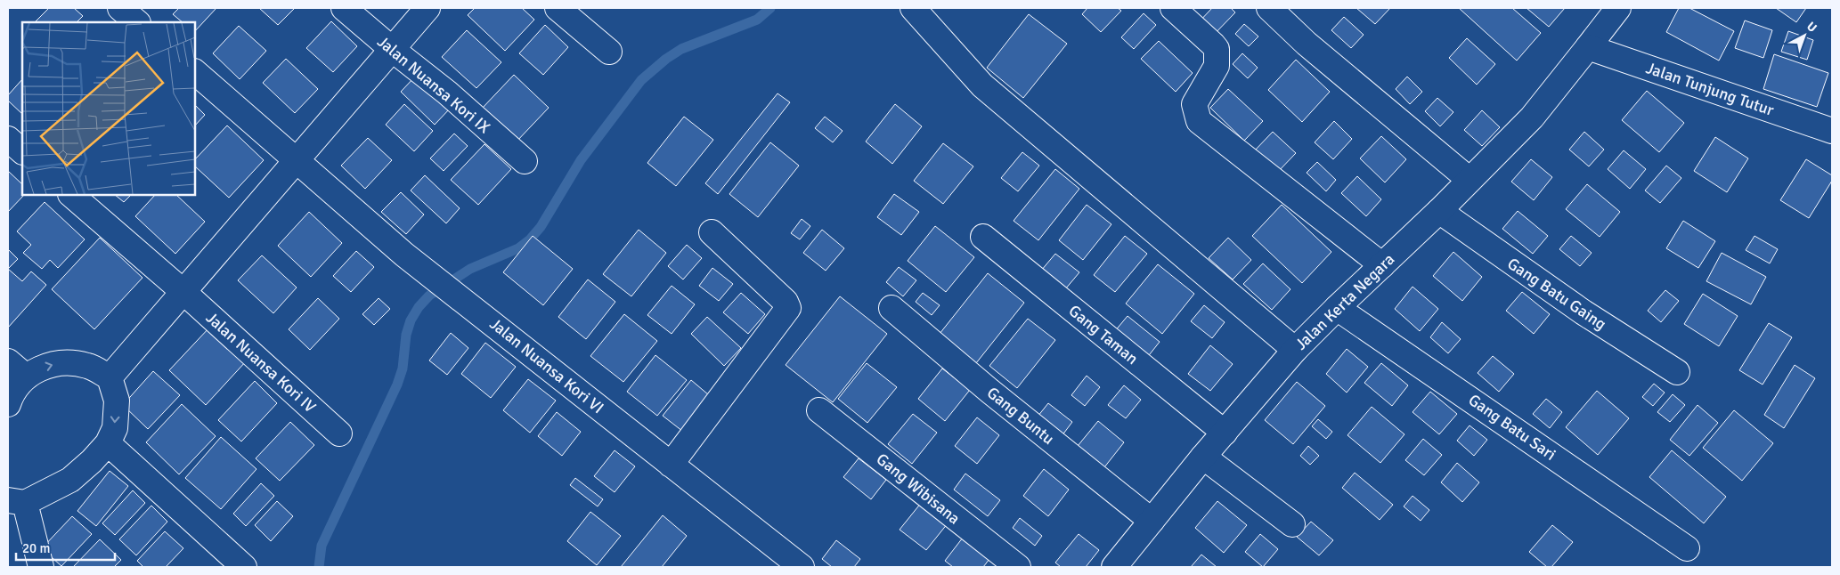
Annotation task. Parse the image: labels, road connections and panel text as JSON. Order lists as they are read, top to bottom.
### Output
{
  "streets": {
    "street": [
      "Jalan Nuansa Kori IX",
      "Jalan Tunjung Tutur",
      "Gang Batu Gaing",
      "Jalan Kerta Negara",
      "Gang Taman",
      "Jalan Nuansa Kori IV",
      "Jalan Nuansa Kori VI",
      "Gang Buntu",
      "Gang Batu Sari",
      "Gang Wibisana"
    ]
  },
  "crossings": [
    ["Jalan Tunjung Tutur", "Jalan Kerta Negara"],
    ["Gang Batu Gaing", "Jalan Kerta Negara"],
    ["Jalan Kerta Negara", "Gang Taman"],
    ["Jalan Kerta Negara", "Gang Buntu"],
    ["Jalan Kerta Negara", "Gang Batu Sari"]
  ],
  "scale_bar": "20 m",
  "north": "top right"
}
